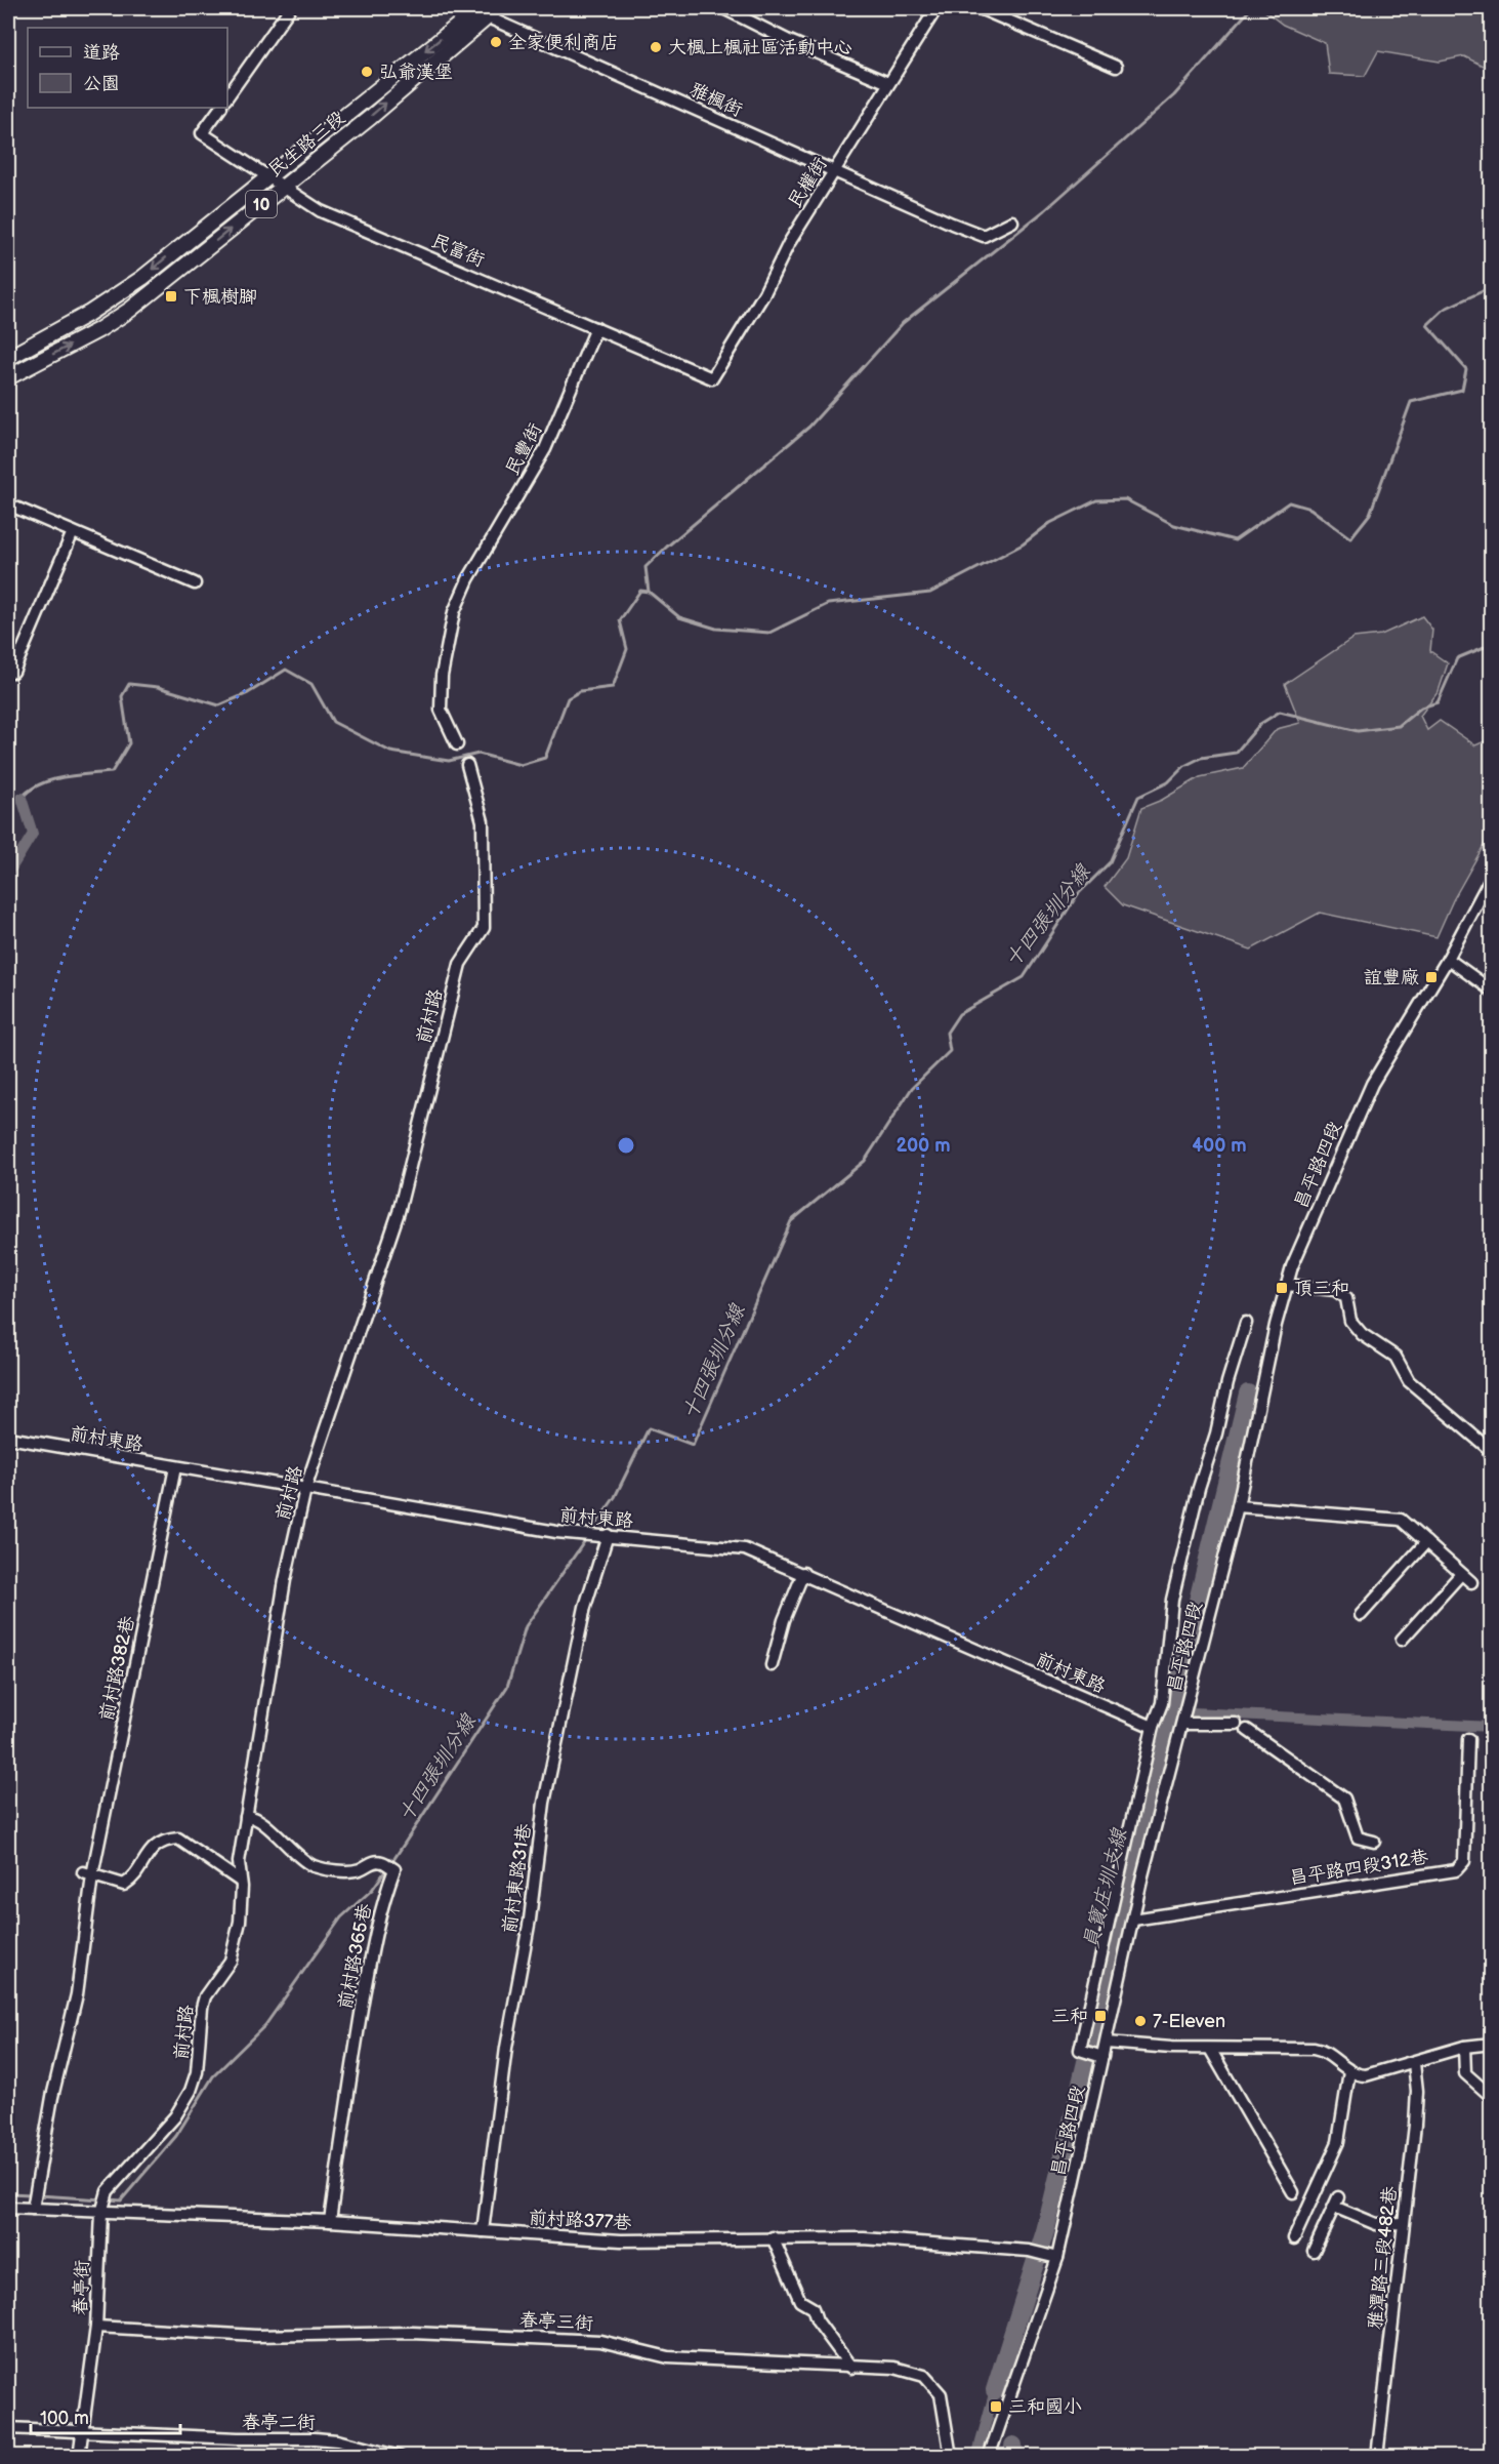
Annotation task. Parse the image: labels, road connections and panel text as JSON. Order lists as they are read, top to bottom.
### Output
{
  "streets": {
    "main road": ["民生路三段", "10"],
    "street": [
      "雅楓街",
      "民權街",
      "民富街",
      "民豐街",
      "前村路",
      "昌平路四段",
      "前村東路",
      "前村路382巷",
      "昌平路四段312巷",
      "前村東路31巷",
      "前村路365巷",
      "前村路377巷",
      "雅潭路三段482巷",
      "春亭街",
      "春亭三街",
      "春亭二街"
    ]
  },
  "crossings": [
    ["雅楓街", "民生路三段"],
    ["雅楓街", "民權街"],
    ["民生路三段", "民富街"],
    ["民權街", "民富街"],
    ["民富街", "民豐街"],
    ["前村路", "前村東路"],
    ["前村路", "前村路365巷"],
    ["前村路", "前村路377巷"],
    ["前村路", "春亭街"],
    ["昌平路四段", "昌平路四段312巷"],
    ["昌平路四段", "前村路377巷"],
    ["前村東路", "前村路382巷"],
    ["前村東路", "前村東路31巷"],
    ["前村東路31巷", "前村路377巷"],
    ["前村路365巷", "前村路377巷"],
    ["前村路377巷", "春亭街"],
    ["春亭街", "春亭三街"],
    ["春亭街", "春亭二街"]
  ],
  "water": ["十四張圳分線", "員寶庄圳支線"],
  "places": {
    "other": [
      "全家便利商店",
      "大楓上楓社區活動中心",
      "弘爺漢堡",
      "7-Eleven"
    ],
    "transit": [
      "下楓樹腳",
      "誼豐廠",
      "頂三和",
      "三和",
      "三和國小"
    ]
  },
  "legend": ["道路", "公園"],
  "scale_bar": "100 m",
  "rings": ["200 m", "400 m"]
}
